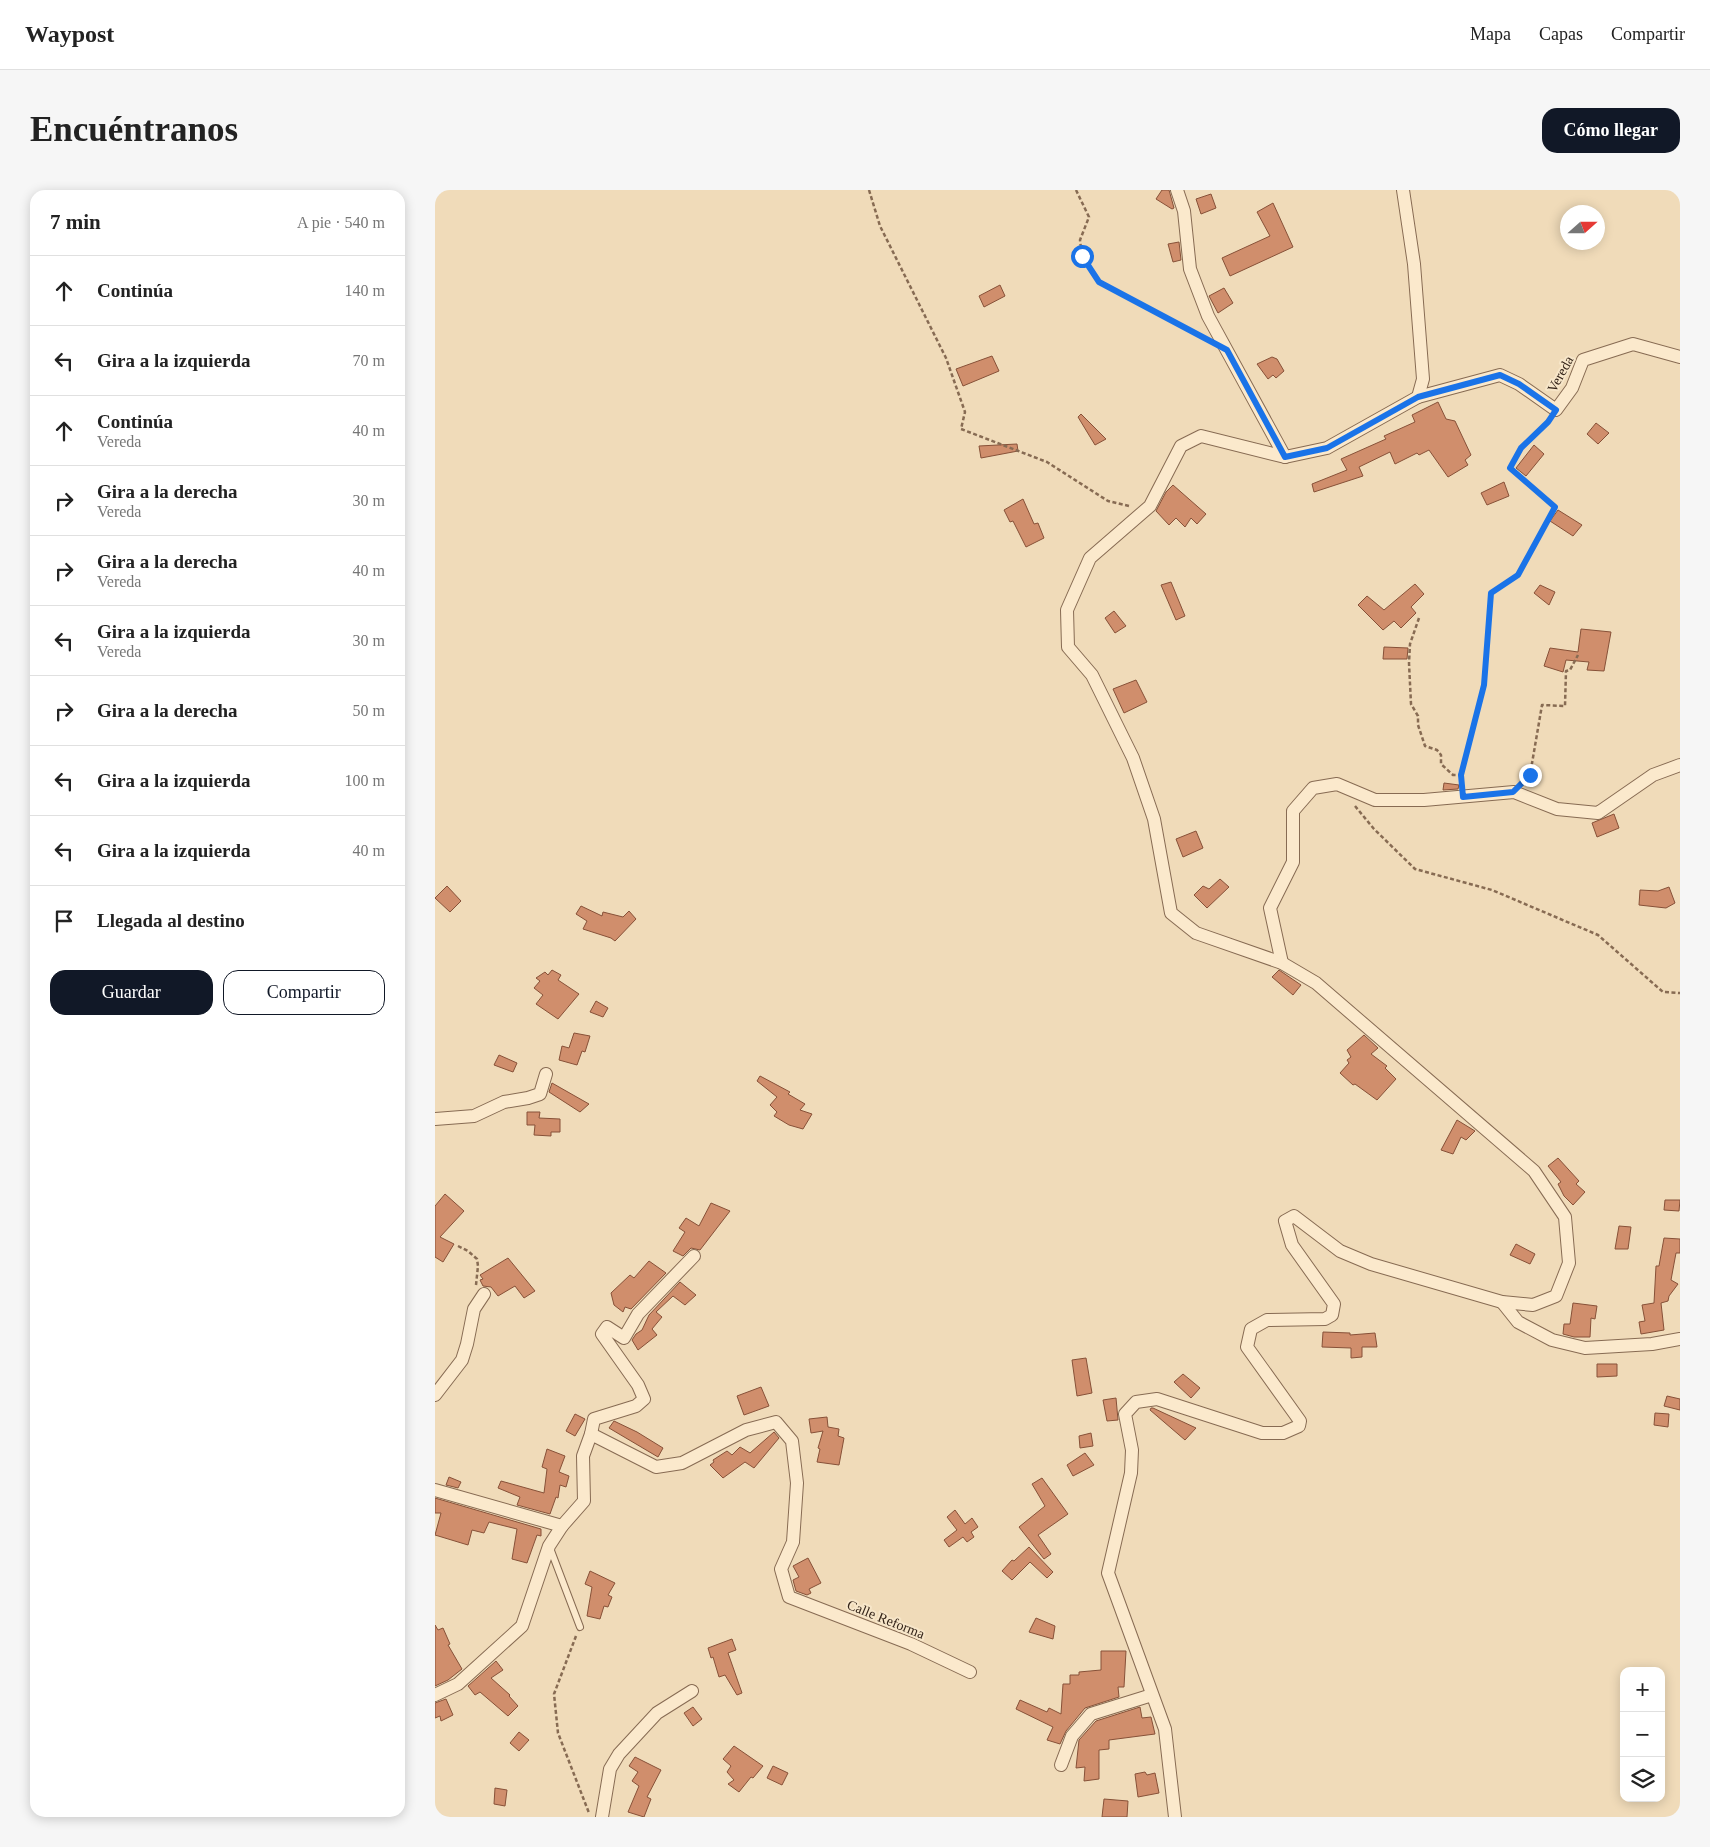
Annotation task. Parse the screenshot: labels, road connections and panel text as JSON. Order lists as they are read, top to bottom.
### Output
{
  "streets": {
    "street": ["Vereda", "Calle Reforma"]
  },
  "north": "right",
  "page": {
    "header": "Waypost",
    "nav": ["Mapa", "Capas", "Compartir"],
    "buttons": [
      "Cómo llegar",
      ["Guardar", "Compartir"]
    ],
    "title": "Encuéntranos",
    "heading": ["7 min", "A pie · 540 m"],
    "list": [
      ["Continúa", "140 m"],
      ["Gira a la izquierda", "70 m"],
      ["Continúa", "Vereda", "40 m"],
      ["Gira a la derecha", "Vereda", "30 m"],
      ["Gira a la derecha", "Vereda", "40 m"],
      ["Gira a la izquierda", "Vereda", "30 m"],
      ["Gira a la derecha", "50 m"],
      ["Gira a la izquierda", "100 m"],
      ["Gira a la izquierda", "40 m"],
      "Llegada al destino"
    ],
    "map_buttons": ["+", "−"]
  }
}
